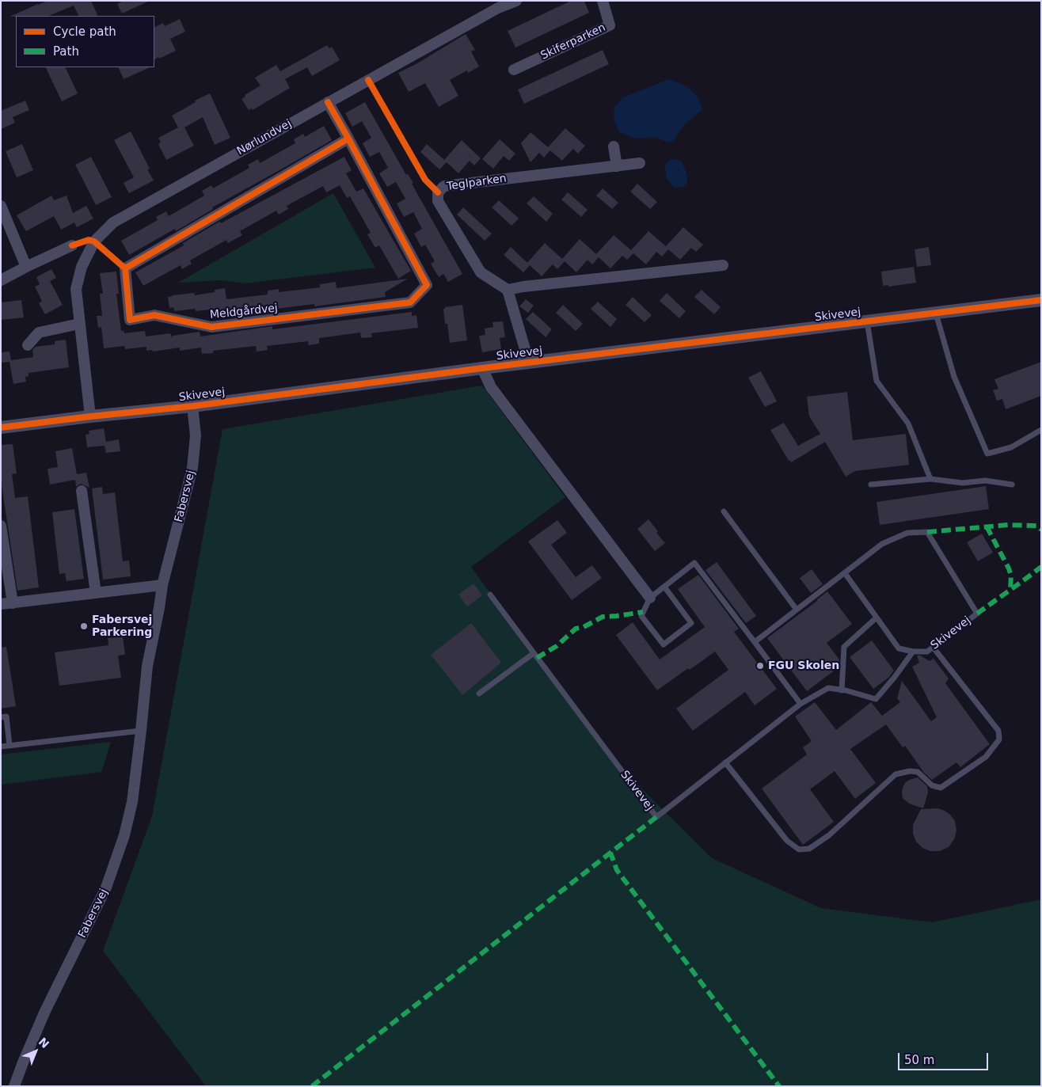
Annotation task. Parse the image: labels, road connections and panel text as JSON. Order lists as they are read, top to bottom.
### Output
{
  "streets": {
    "street": [
      "Skiferparken",
      "Nørlundvej",
      "Teglparken",
      "Meldgårdvej",
      "Skivevej",
      "Fabersvej"
    ]
  },
  "crossings": [
    ["Nørlundvej", "Meldgårdvej"],
    ["Nørlundvej", "Skivevej"],
    ["Skivevej", "Fabersvej"]
  ],
  "places": ["Fabersvej Parkering", "FGU Skolen"],
  "legend": ["Cycle path", "Path"],
  "scale_bar": "50 m",
  "north": "top right"
}
